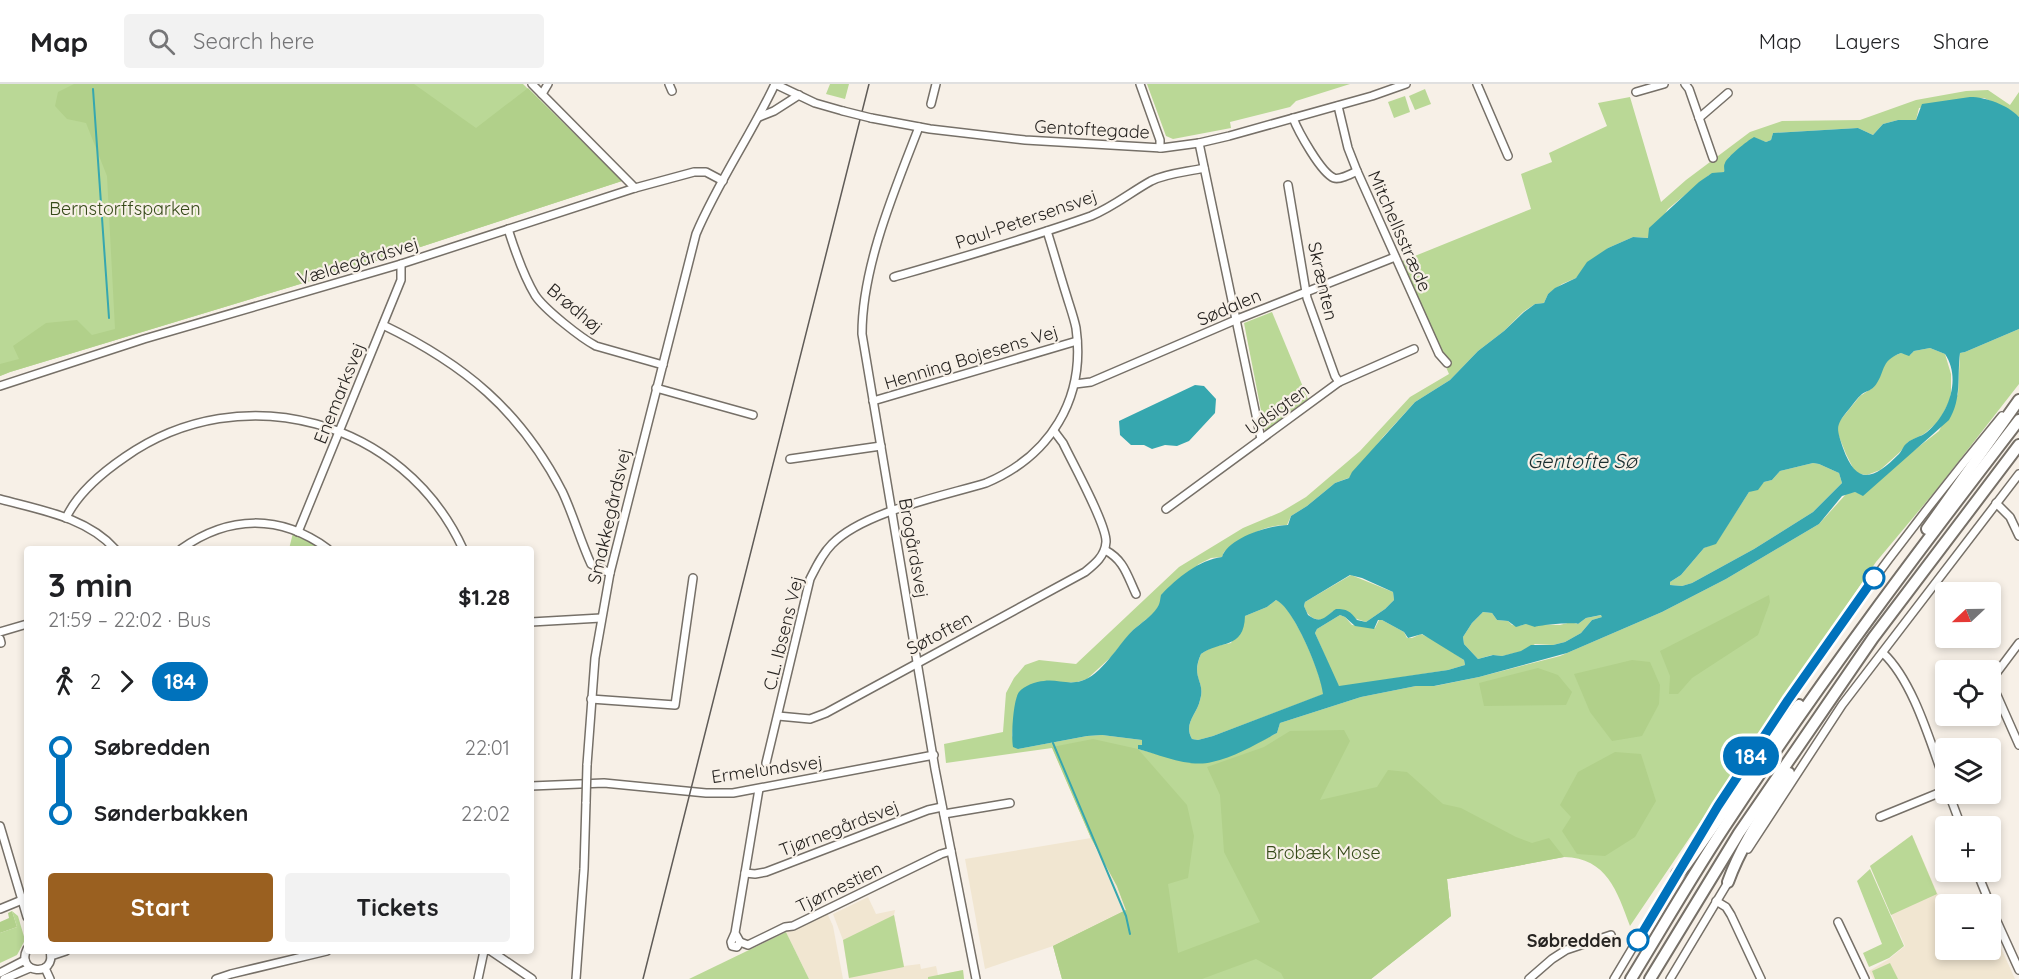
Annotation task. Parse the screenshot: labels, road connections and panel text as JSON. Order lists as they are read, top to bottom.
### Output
{
  "streets": {
    "street": [
      "Gentoftegade",
      "Paul-Petersensvej",
      "Mitchellsstræde",
      "Vældegårdsvej",
      "Skrænten",
      "Sødalen",
      "Brødhøj",
      "Henning Bojesens Vej",
      "Enemarksvej",
      "Udsigten",
      "Smakkegårdsvej",
      "Brogårdsvej",
      "C.L. Ibsens Vej",
      "Søtoften",
      "Ermelundsvej",
      "Tjørnegårdsvej",
      "Tjørnestien"
    ]
  },
  "crossings": [
    ["Gentoftegade", "Mitchellsstræde"],
    ["Gentoftegade", "Smakkegårdsvej"],
    ["Gentoftegade", "Brogårdsvej"],
    ["Paul-Petersensvej", "C.L. Ibsens Vej"],
    ["Mitchellsstræde", "Sødalen"],
    ["Vældegårdsvej", "Brødhøj"],
    ["Vældegårdsvej", "Enemarksvej"],
    ["Vældegårdsvej", "Smakkegårdsvej"],
    ["Skrænten", "Sødalen"],
    ["Skrænten", "Udsigten"],
    ["Sødalen", "C.L. Ibsens Vej"],
    ["Brødhøj", "Smakkegårdsvej"],
    ["Henning Bojesens Vej", "Brogårdsvej"],
    ["Henning Bojesens Vej", "C.L. Ibsens Vej"],
    ["Brogårdsvej", "C.L. Ibsens Vej"],
    ["Brogårdsvej", "Søtoften"],
    ["Brogårdsvej", "Ermelundsvej"],
    ["Brogårdsvej", "Tjørnegårdsvej"],
    ["Brogårdsvej", "Tjørnestien"],
    ["C.L. Ibsens Vej", "Søtoften"],
    ["Tjørnegårdsvej", "Tjørnestien"]
  ],
  "water": ["Gentofte Sø"],
  "parks": ["Bernstorffsparken", "Brobæk Mose"],
  "places": ["Søbredden"],
  "lines": ["bus line 184"],
  "north": "left",
  "page": {
    "header": "Map",
    "search": "Search here",
    "nav": ["Map", "Layers", "Share"],
    "on_map": "184",
    "heading": ["3 min", "21:59 – 22:02 · Bus", "$1.28"],
    "map_buttons": ["+", "−"],
    "legs": ["2", "184"],
    "list": [
      {
        "name": "Søbredden",
        "value": "22:01"
      },
      {
        "name": "Sønderbakken",
        "value": "22:02"
      }
    ],
    "buttons": ["Start", "Tickets"]
  }
}
